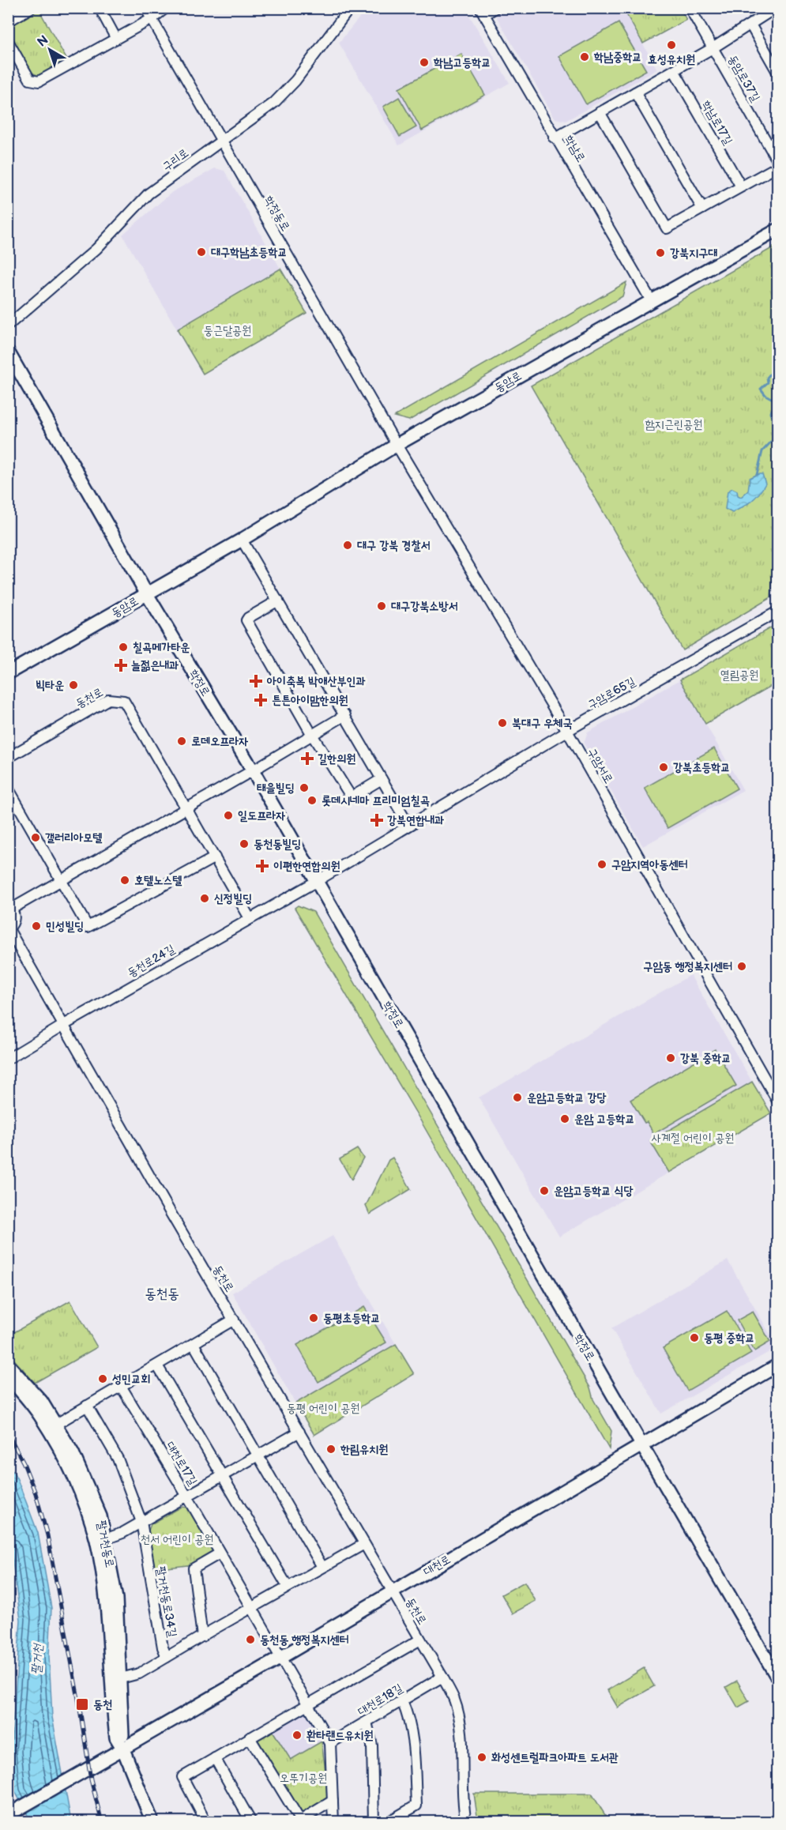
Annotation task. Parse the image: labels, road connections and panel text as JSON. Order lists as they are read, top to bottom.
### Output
{
  "streets": {
    "main road": [
      "동암로",
      "학정로",
      "팔거천동로",
      "대천로"
    ],
    "street": [
      "동암로37길",
      "학남로17길",
      "학남로",
      "구리로",
      "학정동로",
      "구암로65길",
      "동천로",
      "구암서로",
      "동천로24길",
      "대천로17길",
      "팔거천동로34길",
      "대천로18길"
    ]
  },
  "crossings": [
    ["학남로", "동암로"],
    ["구리로", "학정동로"],
    ["학정동로", "동암로"],
    ["학정동로", "구암서로"],
    ["동암로", "학정로"],
    ["동암로", "구암서로"],
    ["학정로", "구암로65길"],
    ["학정로", "동천로24길"],
    ["학정로", "대천로"],
    ["구암로65길", "구암서로"],
    ["구암로65길", "동천로24길"],
    ["동천로", "동천로24길"],
    ["동천로", "대천로"],
    ["동천로", "대천로18길"],
    ["대천로17길", "대천로"],
    ["팔거천동로", "대천로"]
  ],
  "districts": ["동천동"],
  "water": ["팔거천"],
  "parks": [
    "둥근달공원",
    "함지근린공원",
    "열림공원",
    "사계절 어린이 공원",
    "동평 어린이 공원",
    "천서 어린이 공원",
    "오뚜기공원"
  ],
  "places": {
    "other": [
      "효성유치원",
      "학남중학교",
      "학남고등학교",
      "대구학남초등학교",
      "강북지구대",
      "대구 강북 경찰서",
      "대구강북소방서",
      "칠곡메가타운",
      "빅타운",
      "북대구 우체국",
      "로데오프라자",
      "강북초등학교",
      "태을빌딩",
      "롯데시네마 프리미엄칠곡",
      "일도프라자",
      "갤러리아모텔",
      "동천동빌딩",
      "구암지역아동센터",
      "호텔노스텔",
      "신정빌딩",
      "민성빌딩",
      "구암동 행정복지센터",
      "강북 중학교",
      "운암고등학교 강당",
      "운암 고등학교",
      "운암고등학교 식당",
      "동평초등학교",
      "동평 중학교",
      "성민교회",
      "한림유치원",
      "동천동 행정복지센터",
      "환타랜드유치원",
      "화성센트럴파크아파트 도서관"
    ],
    "health": [
      "늘젊은내과",
      "아이축복 박애산부인과",
      "튼튼아이맘한의원",
      "길한의원",
      "강북연합내과",
      "이편한연합의원"
    ],
    "transit": ["동천"]
  },
  "north": "top left"
}
